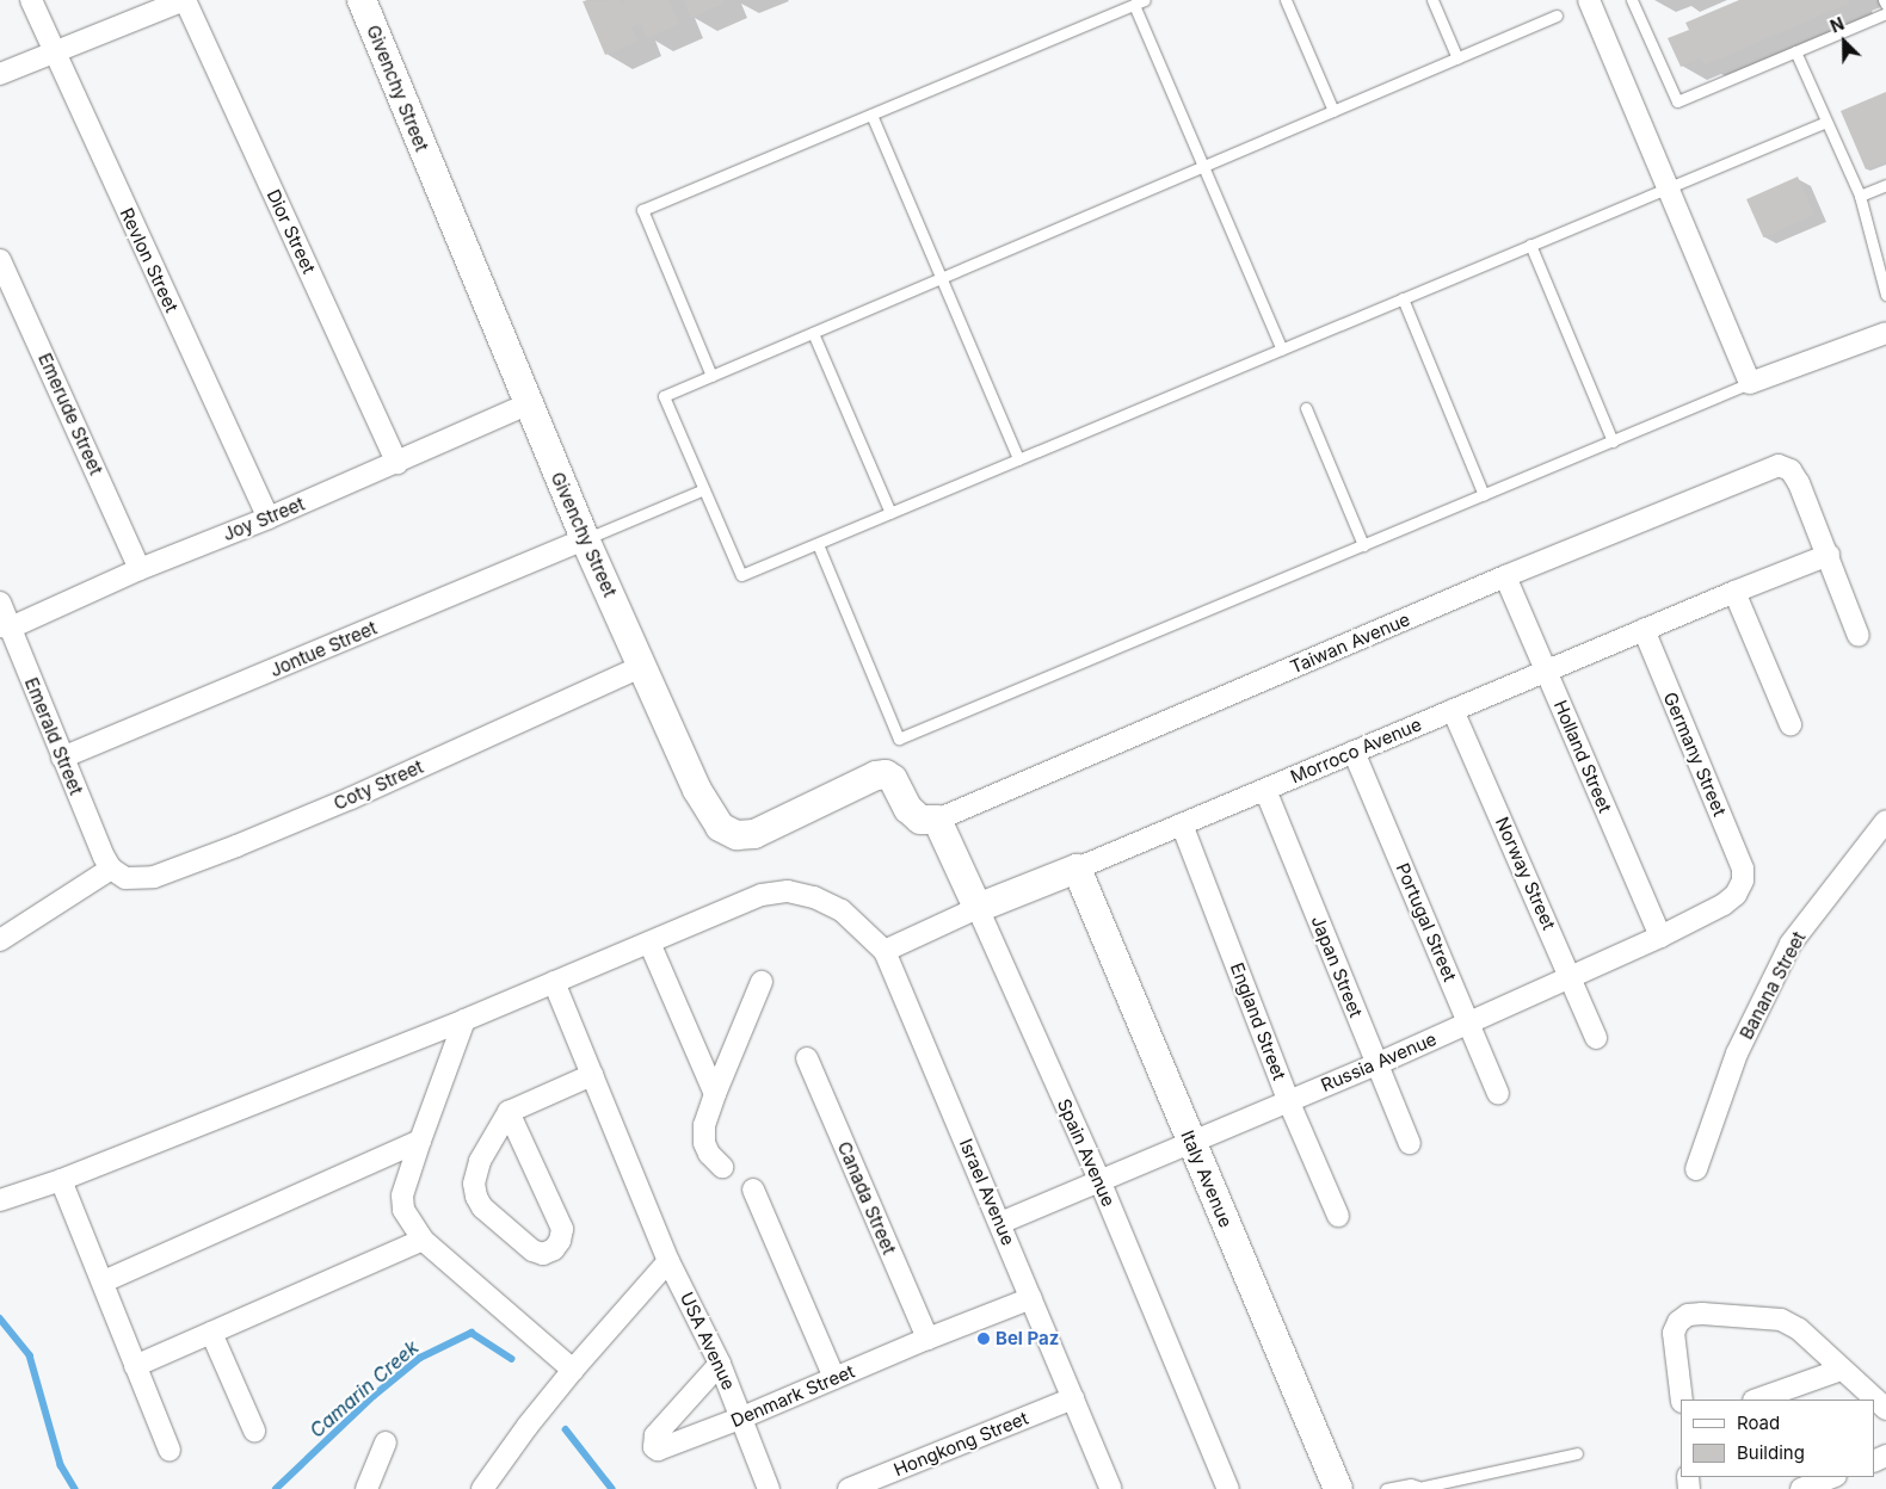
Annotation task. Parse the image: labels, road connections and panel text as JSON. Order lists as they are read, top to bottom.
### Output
{
  "streets": {
    "street": [
      "Givenchy Street",
      "Dior Street",
      "Revlon Street",
      "Emerude Street",
      "Joy Street",
      "Taiwan Avenue",
      "Jontue Street",
      "Emerald Street",
      "Morroco Avenue",
      "Germany Street",
      "Holland Street",
      "Coty Street",
      "Norway Street",
      "Portugal Street",
      "Japan Street",
      "Banana Street",
      "England Street",
      "Russia Avenue",
      "Spain Avenue",
      "Italy Avenue",
      "Israel Avenue",
      "Canada Street",
      "USA Avenue",
      "Denmark Street",
      "Hongkong Street"
    ]
  },
  "crossings": [
    ["Givenchy Street", "Joy Street"],
    ["Givenchy Street", "Taiwan Avenue"],
    ["Givenchy Street", "Jontue Street"],
    ["Givenchy Street", "Coty Street"],
    ["Givenchy Street", "Spain Avenue"],
    ["Dior Street", "Joy Street"],
    ["Revlon Street", "Joy Street"],
    ["Emerude Street", "Joy Street"],
    ["Joy Street", "Emerald Street"],
    ["Taiwan Avenue", "Morroco Avenue"],
    ["Taiwan Avenue", "Holland Street"],
    ["Taiwan Avenue", "Spain Avenue"],
    ["Jontue Street", "Emerald Street"],
    ["Emerald Street", "Coty Street"],
    ["Morroco Avenue", "Germany Street"],
    ["Morroco Avenue", "Holland Street"],
    ["Morroco Avenue", "Norway Street"],
    ["Morroco Avenue", "Portugal Street"],
    ["Morroco Avenue", "Japan Street"],
    ["Morroco Avenue", "England Street"],
    ["Morroco Avenue", "Spain Avenue"],
    ["Morroco Avenue", "Italy Avenue"],
    ["Morroco Avenue", "Israel Avenue"],
    ["Germany Street", "Russia Avenue"],
    ["Holland Street", "Russia Avenue"],
    ["Norway Street", "Russia Avenue"],
    ["Portugal Street", "Russia Avenue"],
    ["Japan Street", "Russia Avenue"],
    ["England Street", "Russia Avenue"],
    ["Russia Avenue", "Spain Avenue"],
    ["Russia Avenue", "Italy Avenue"],
    ["Russia Avenue", "Israel Avenue"],
    ["Israel Avenue", "USA Avenue"],
    ["Israel Avenue", "Denmark Street"],
    ["Israel Avenue", "Hongkong Street"],
    ["Canada Street", "Denmark Street"],
    ["USA Avenue", "Denmark Street"]
  ],
  "water": ["Camarin Creek"],
  "places": ["Bel Paz"],
  "legend": ["Road", "Building"],
  "north": "top left"
}
